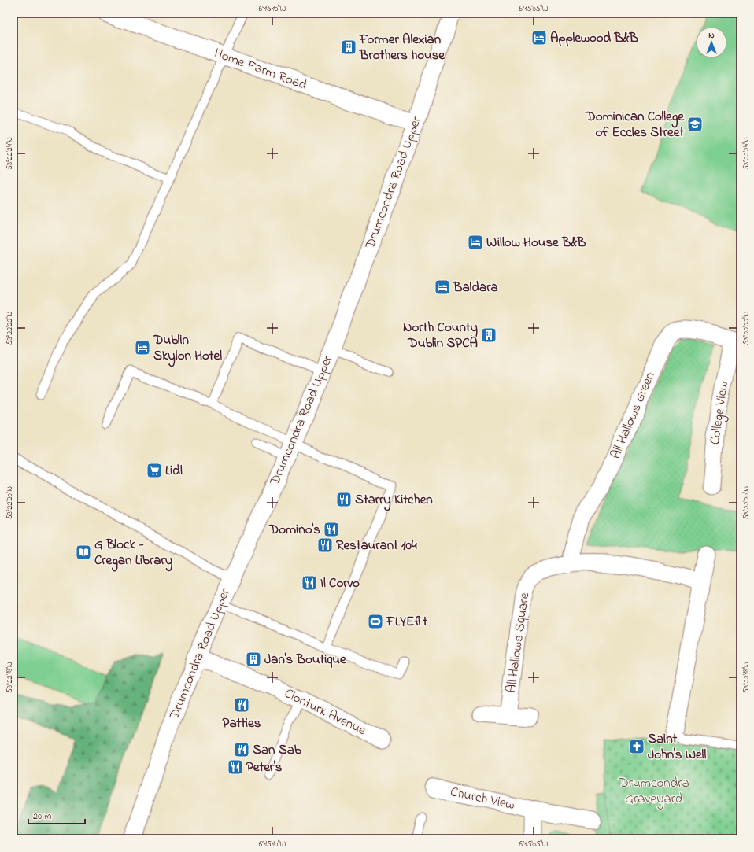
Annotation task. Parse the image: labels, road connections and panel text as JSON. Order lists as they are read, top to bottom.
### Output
{
  "streets": {
    "main road": ["Home Farm Road", "Drumcondra Road Upper"],
    "street": [
      "College View",
      "All Hallows Green",
      "All Hallows Square",
      "Clonturk Avenue",
      "Church View"
    ]
  },
  "crossings": [
    ["Home Farm Road", "Drumcondra Road Upper"],
    ["Drumcondra Road Upper", "Clonturk Avenue"],
    ["College View", "All Hallows Green"],
    ["All Hallows Green", "All Hallows Square"]
  ],
  "parks": ["Drumcondra Graveyard"],
  "places": {
    "hotel": [
      "Applewood B&B",
      "Willow House B&B",
      "Baldara",
      "Dublin Skylon Hotel"
    ],
    "building": ["Former Alexian Brothers house", "North County Dublin SPCA", "Jan's Boutique"],
    "school or university": ["Dominican College of Eccles Street"],
    "supermarket": ["Lidl"],
    "restaurant": [
      "Starry Kitchen",
      "Domino's",
      "Restaurant 104",
      "Il Corvo",
      "Patties",
      "San Sab",
      "Peter's"
    ],
    "library": ["G Block - Cregan Library"],
    "sports": ["FLYEfit"],
    "church": ["Saint John's Well"]
  },
  "scale_bar": "20 m",
  "north": "top",
  "coordinates": [
    "6°15'10\"W",
    "6°15'05\"W",
    "53°22'24\"N",
    "53°22'22\"N",
    "53°22'20\"N",
    "53°22'18\"N"
  ]
}
